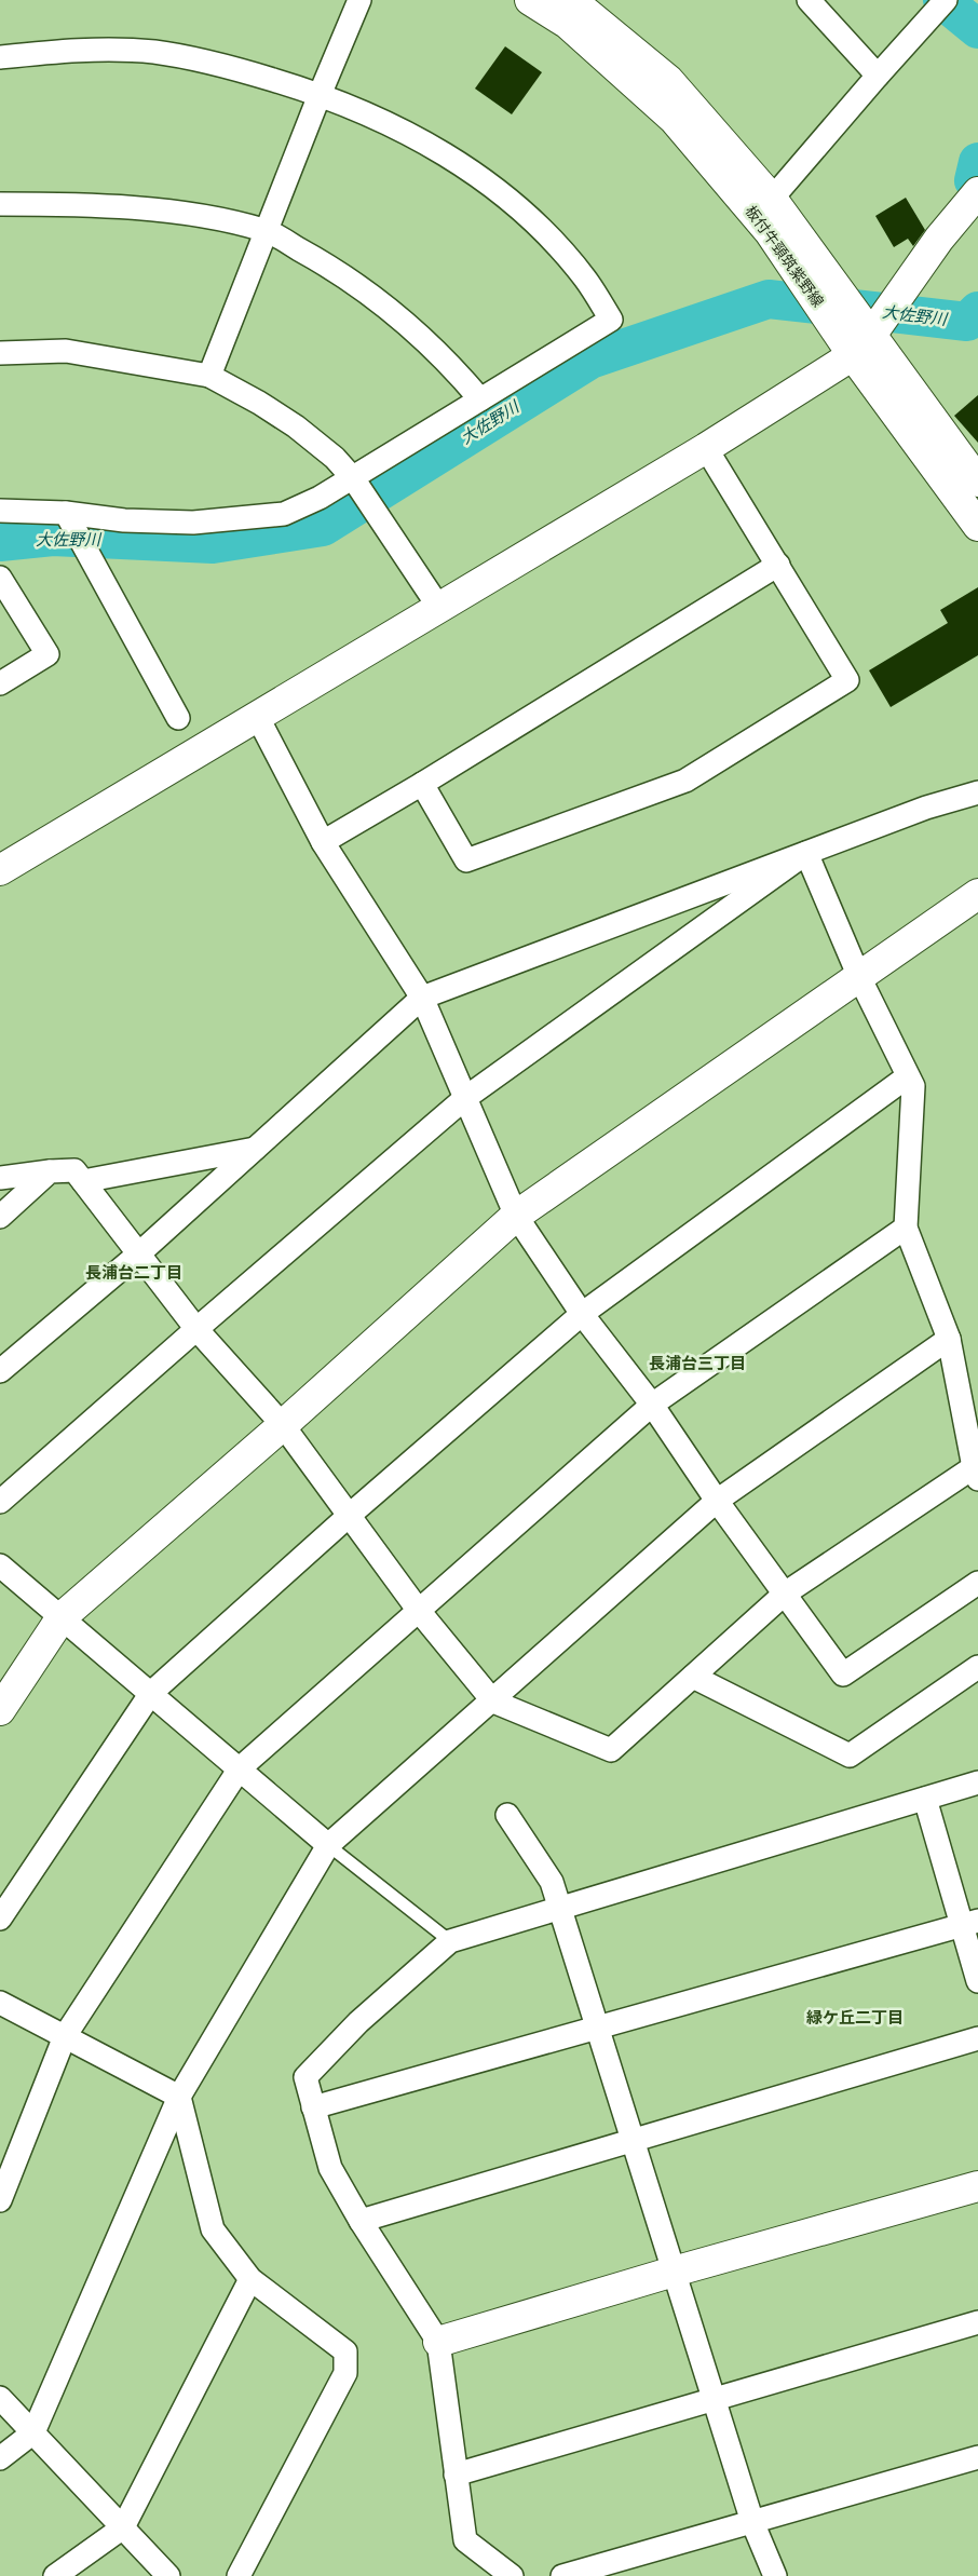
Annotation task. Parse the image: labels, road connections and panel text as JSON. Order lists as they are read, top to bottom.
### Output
{
  "streets": {
    "street": ["板付牛頸筑紫野線"]
  },
  "districts": ["長浦台二丁目", "長浦台三丁目", "緑ケ丘二丁目"],
  "water": ["大佐野川"]
}
